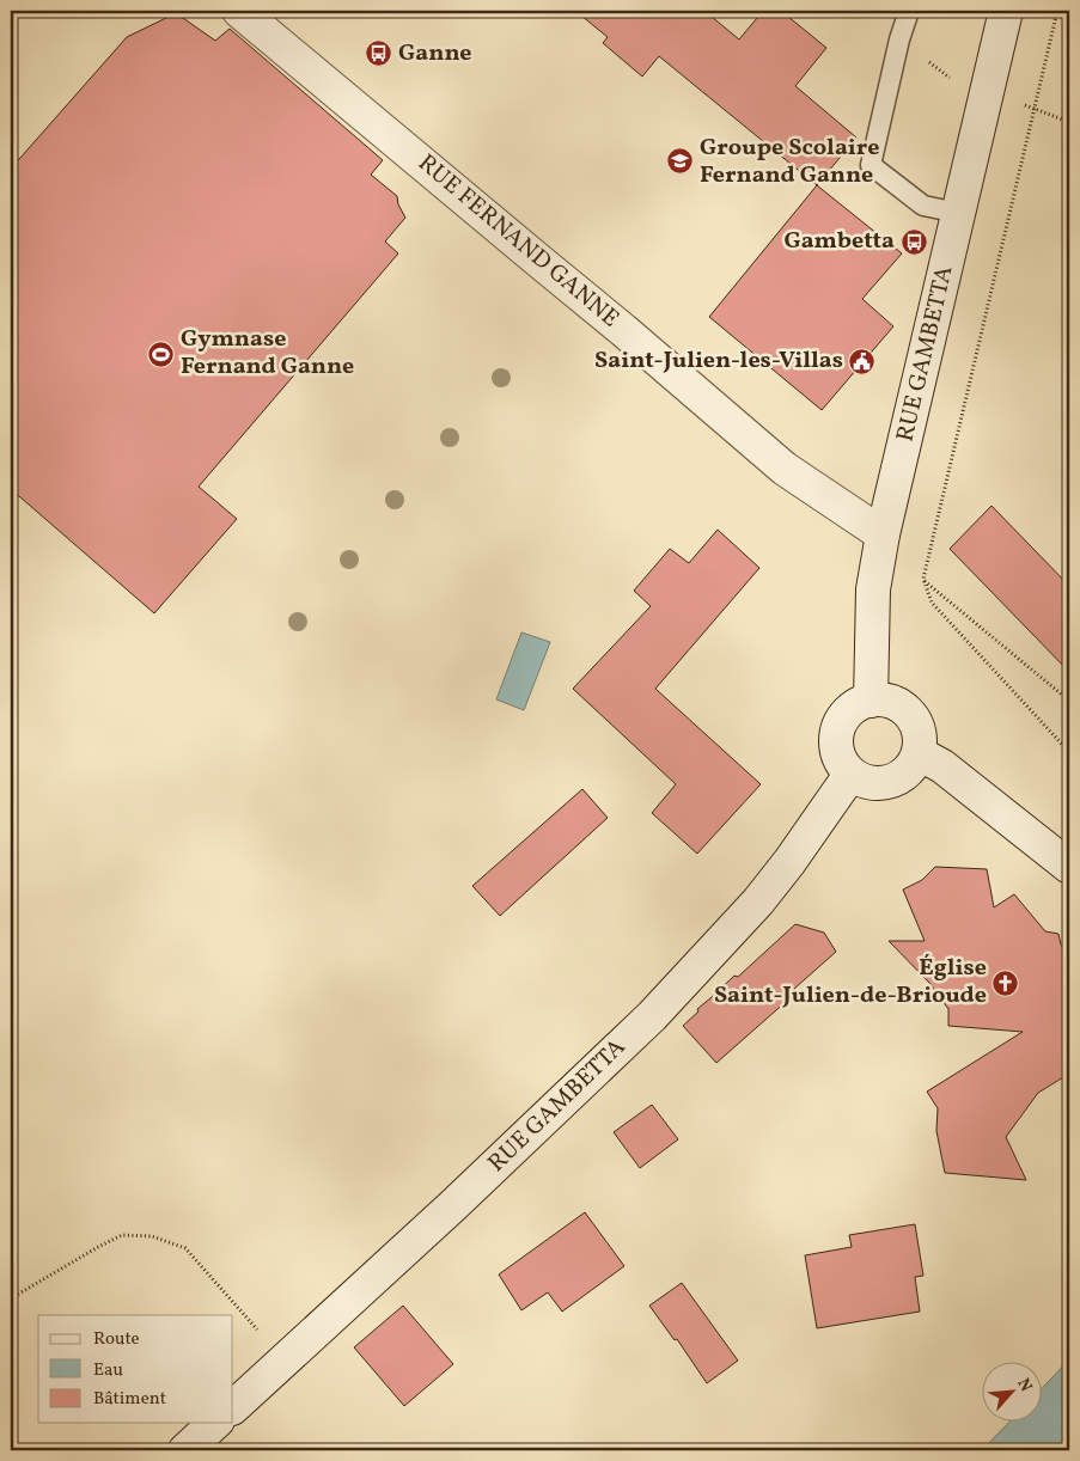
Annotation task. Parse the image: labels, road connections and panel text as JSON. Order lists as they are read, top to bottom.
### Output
{
  "streets": {
    "street": ["RUE FERNAND GANNE", "RUE GAMBETTA"]
  },
  "crossings": [
    ["RUE FERNAND GANNE", "RUE GAMBETTA"]
  ],
  "places": {
    "bus stop": ["Ganne", "Gambetta"],
    "school or university": ["Groupe Scolaire Fernand Ganne"],
    "sports": ["Gymnase Fernand Ganne"],
    "public building": ["Saint-Julien-les-Villas"],
    "church": ["Église Saint-Julien-de-Brioude"]
  },
  "legend": ["Route", "Eau", "Bâtiment"],
  "north": "top right"
}
